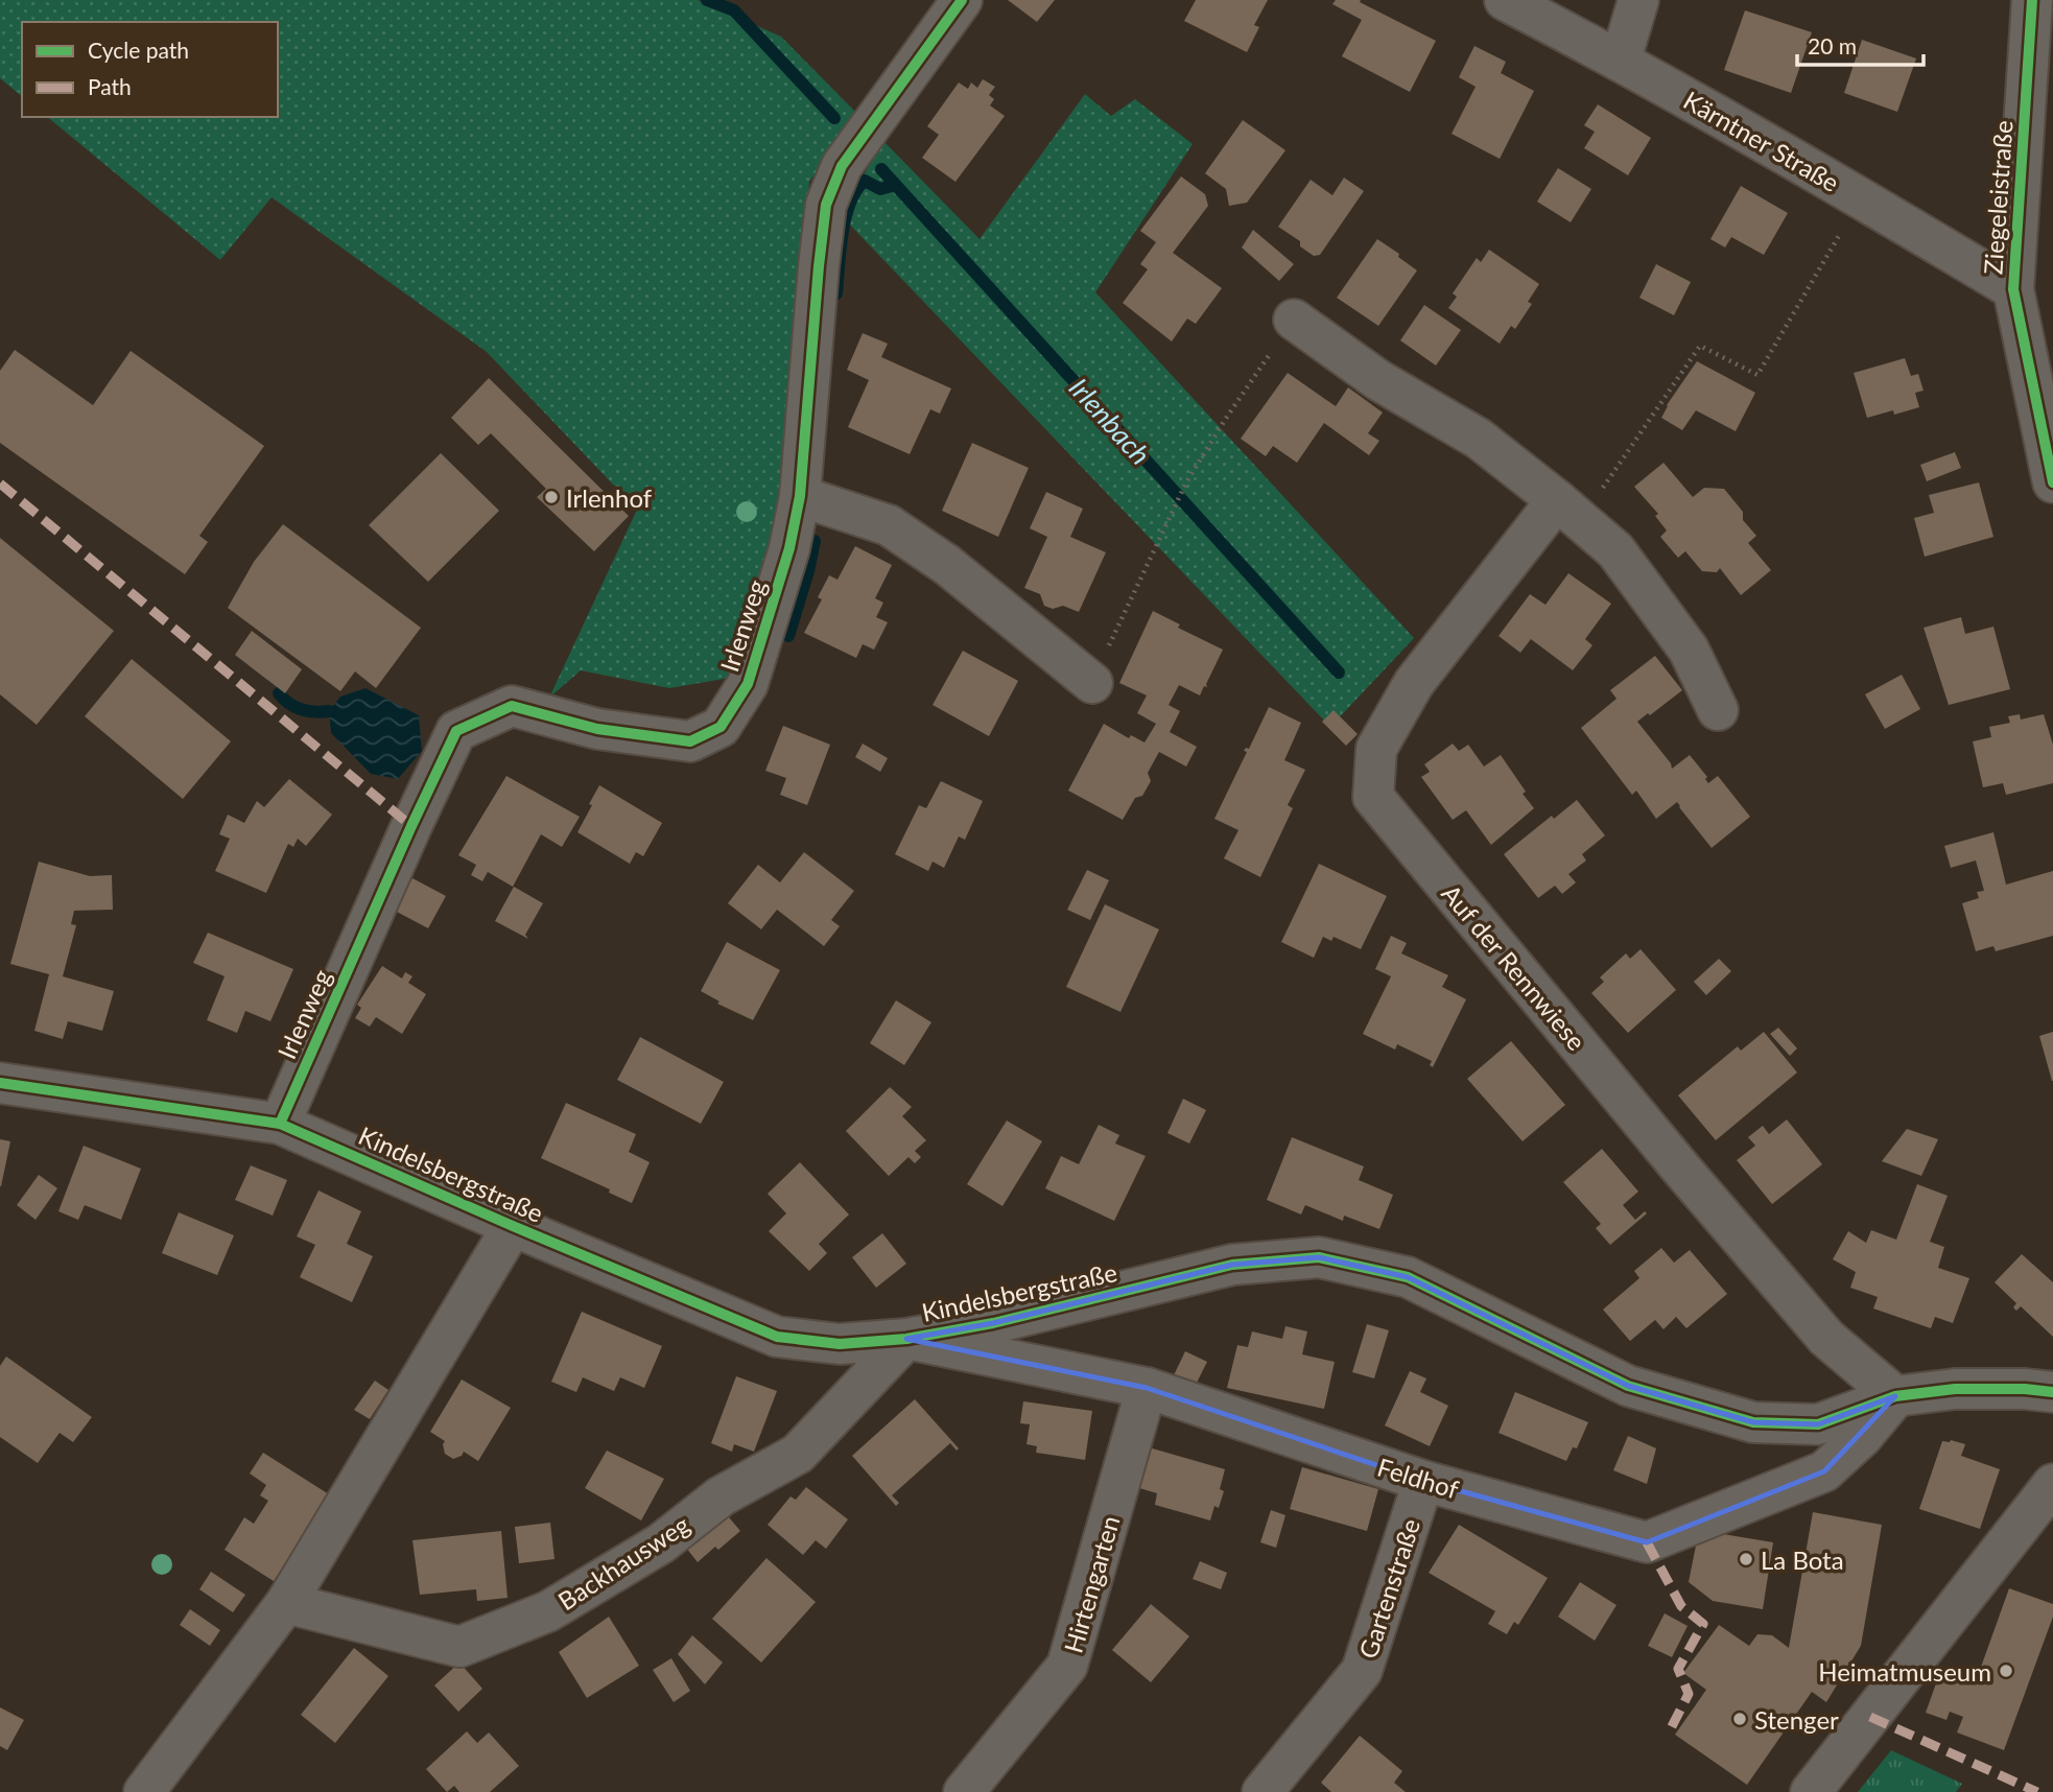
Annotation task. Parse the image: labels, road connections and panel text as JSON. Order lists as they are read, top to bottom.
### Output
{
  "streets": {
    "street": [
      "Kärntner Straße",
      "Ziegeleistraße",
      "Irlenweg",
      "Auf der Rennwiese",
      "Kindelsbergstraße",
      "Feldhof",
      "Backhausweg",
      "Hirtengarten",
      "Gartenstraße"
    ]
  },
  "crossings": [
    ["Kärntner Straße", "Ziegeleistraße"],
    ["Irlenweg", "Kindelsbergstraße"],
    ["Auf der Rennwiese", "Kindelsbergstraße"],
    ["Auf der Rennwiese", "Feldhof"],
    ["Kindelsbergstraße", "Feldhof"],
    ["Kindelsbergstraße", "Backhausweg"],
    ["Feldhof", "Backhausweg"],
    ["Feldhof", "Hirtengarten"],
    ["Feldhof", "Gartenstraße"]
  ],
  "water": ["Irlenbach"],
  "places": [
    "Irlenhof",
    "La Bota",
    "Heimatmuseum",
    "Stenger"
  ],
  "legend": ["Cycle path", "Path"],
  "scale_bar": "20 m"
}
